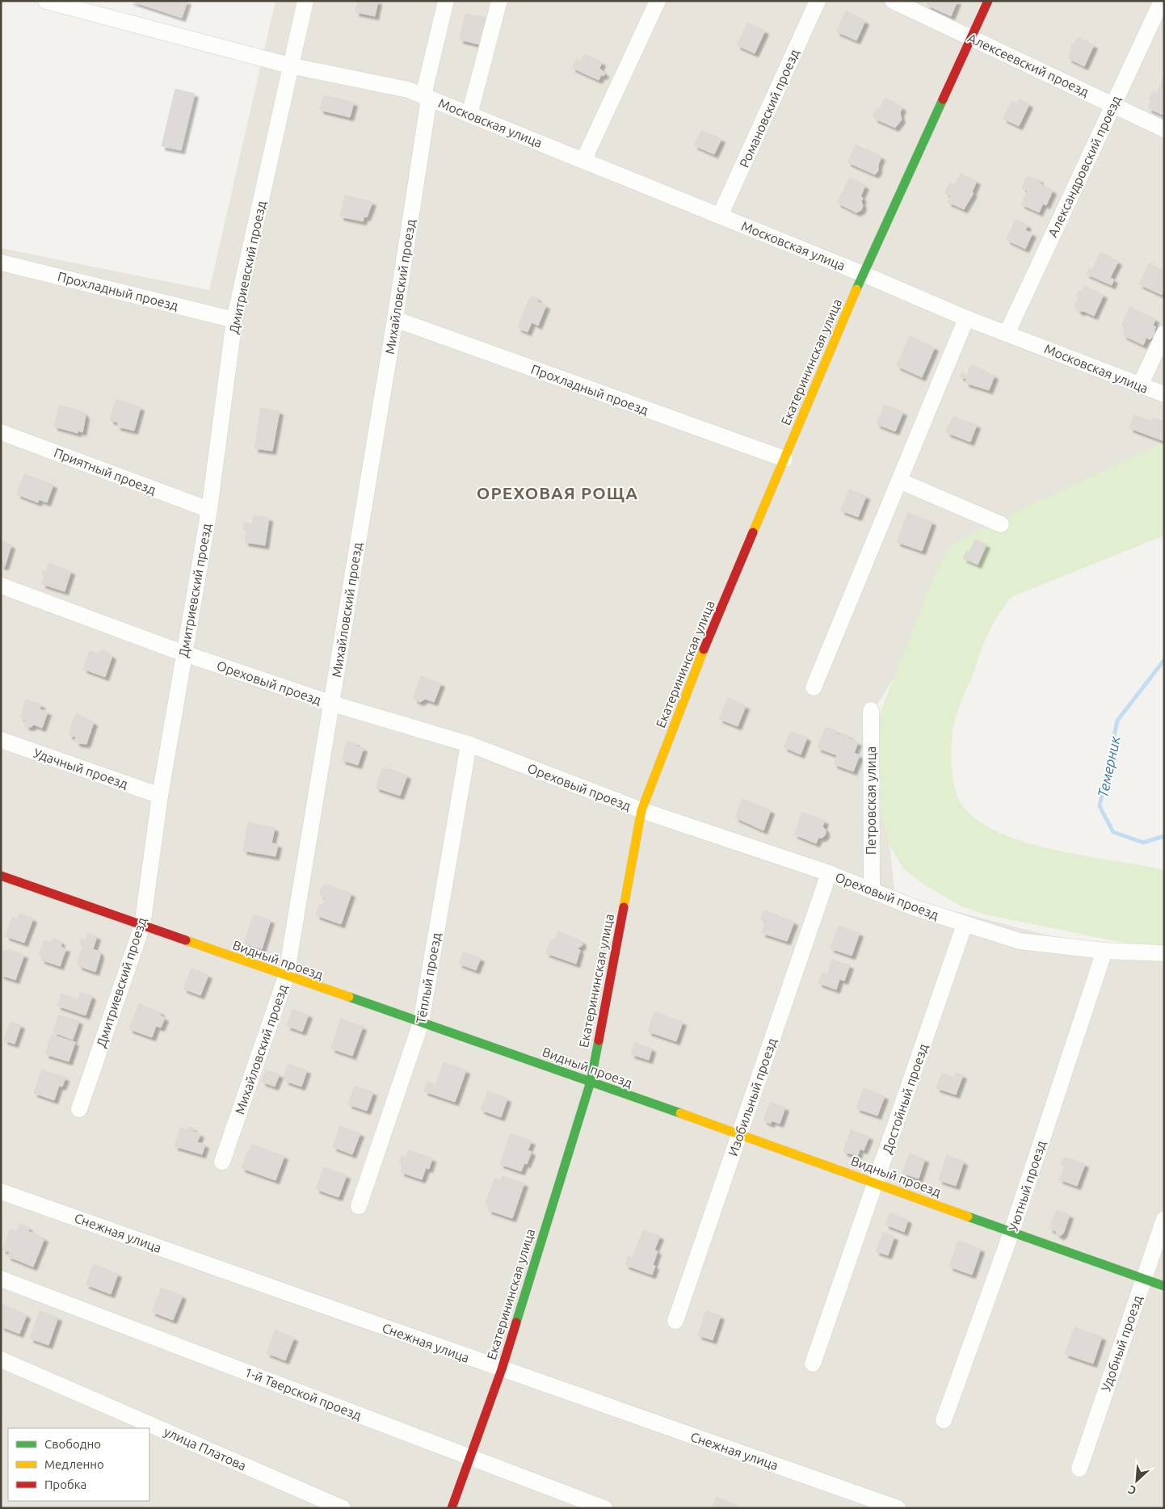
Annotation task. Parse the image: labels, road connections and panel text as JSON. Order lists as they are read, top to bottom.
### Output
{
  "streets": {
    "street": [
      "Алексеевский проезд",
      "Романовский проезд",
      "Московская улица",
      "Александровский проезд",
      "Дмитриевский проезд",
      "Михайловский проезд",
      "Прохладный проезд",
      "Екатерининская улица",
      "Приятный проезд",
      "Ореховый проезд",
      "Удачный проезд",
      "Петровская улица",
      "Видный проезд",
      "Тёплый проезд",
      "Изобильный проезд",
      "Достойный проезд",
      "Уютный проезд",
      "Снежная улица",
      "Удобный проезд",
      "1-й Тверской проезд",
      "улица Платова"
    ]
  },
  "crossings": [
    ["Алексеевский проезд", "Александровский проезд"],
    ["Алексеевский проезд", "Екатерининская улица"],
    ["Романовский проезд", "Московская улица"],
    ["Московская улица", "Александровский проезд"],
    ["Московская улица", "Дмитриевский проезд"],
    ["Московская улица", "Михайловский проезд"],
    ["Московская улица", "Екатерининская улица"],
    ["Дмитриевский проезд", "Прохладный проезд"],
    ["Дмитриевский проезд", "Приятный проезд"],
    ["Дмитриевский проезд", "Ореховый проезд"],
    ["Дмитриевский проезд", "Удачный проезд"],
    ["Дмитриевский проезд", "Видный проезд"],
    ["Михайловский проезд", "Прохладный проезд"],
    ["Михайловский проезд", "Ореховый проезд"],
    ["Михайловский проезд", "Видный проезд"],
    ["Прохладный проезд", "Екатерининская улица"],
    ["Екатерининская улица", "Ореховый проезд"],
    ["Екатерининская улица", "Видный проезд"],
    ["Екатерининская улица", "Снежная улица"],
    ["Екатерининская улица", "1-й Тверской проезд"],
    ["Ореховый проезд", "Петровская улица"],
    ["Ореховый проезд", "Тёплый проезд"],
    ["Ореховый проезд", "Изобильный проезд"],
    ["Ореховый проезд", "Достойный проезд"],
    ["Ореховый проезд", "Уютный проезд"],
    ["Видный проезд", "Тёплый проезд"],
    ["Видный проезд", "Изобильный проезд"],
    ["Видный проезд", "Достойный проезд"],
    ["Видный проезд", "Уютный проезд"],
    ["Видный проезд", "Удобный проезд"]
  ],
  "districts": ["ОРЕХОВАЯ РОЩА"],
  "water": ["Темерник"],
  "legend": ["Свободно", "Медленно", "Пробка"],
  "north": "bottom left"
}
